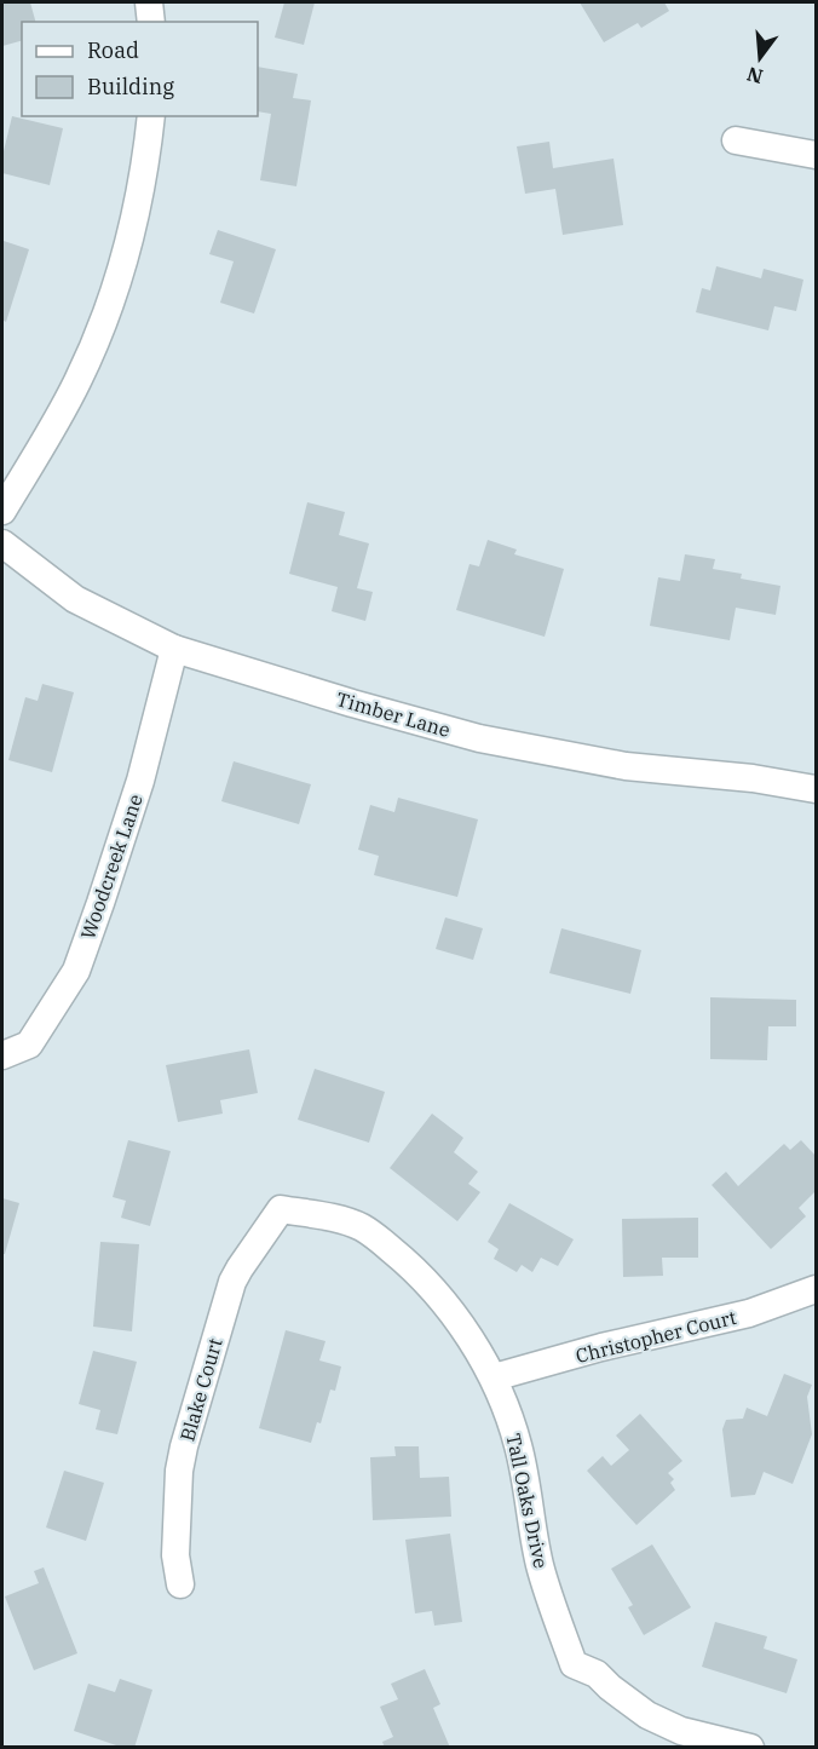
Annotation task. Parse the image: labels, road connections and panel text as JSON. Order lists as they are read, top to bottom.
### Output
{
  "streets": {
    "street": [
      "Timber Lane",
      "Woodcreek Lane",
      "Christopher Court",
      "Blake Court",
      "Tall Oaks Drive"
    ]
  },
  "crossings": [
    ["Timber Lane", "Woodcreek Lane"],
    ["Christopher Court", "Tall Oaks Drive"],
    ["Blake Court", "Tall Oaks Drive"]
  ],
  "legend": ["Road", "Building"],
  "north": "bottom"
}
